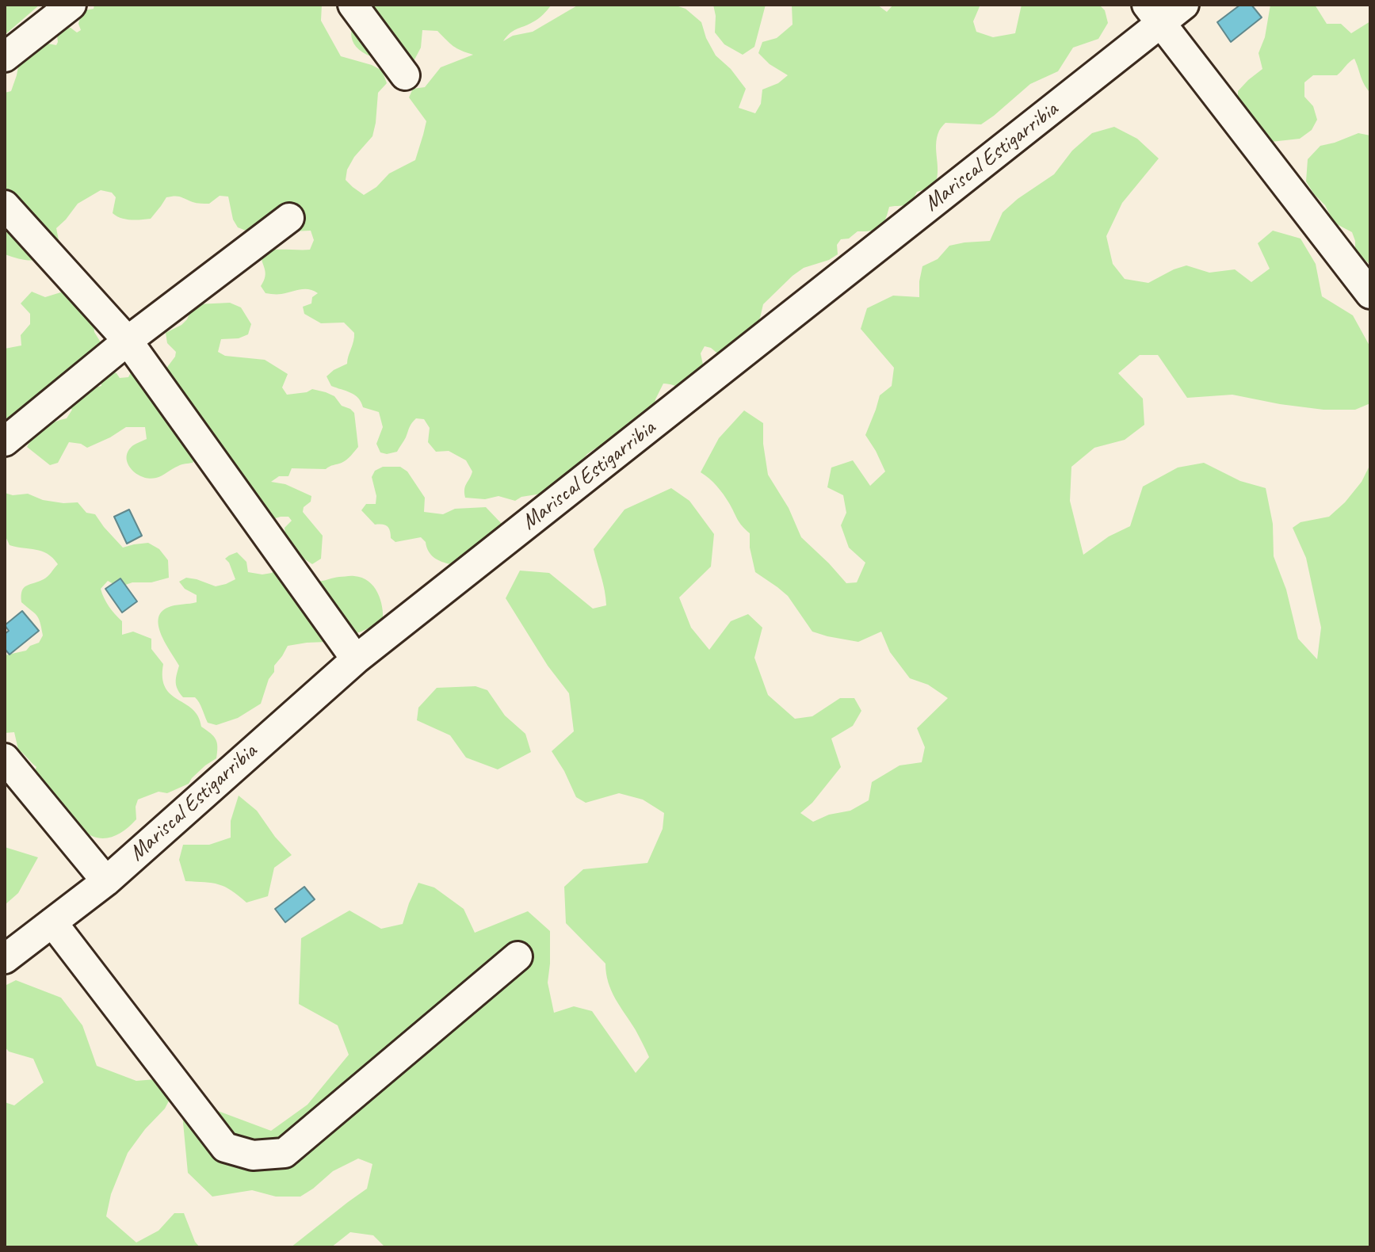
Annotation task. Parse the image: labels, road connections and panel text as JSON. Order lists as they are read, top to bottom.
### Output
{
  "streets": {
    "street": ["Mariscal Estigarribia"]
  }
}
